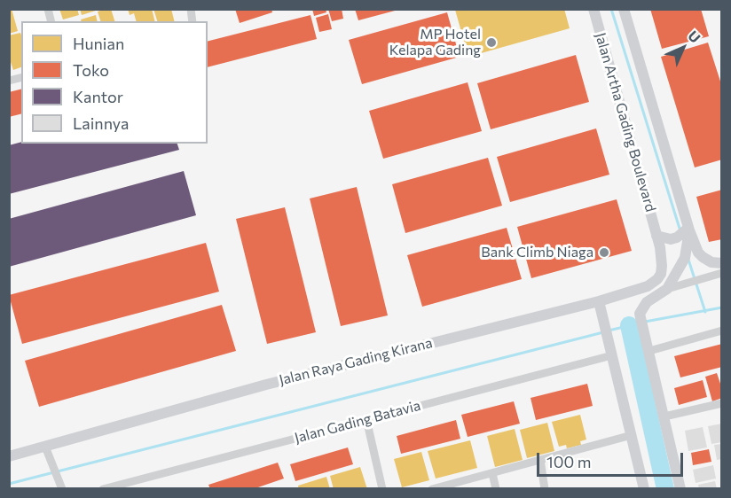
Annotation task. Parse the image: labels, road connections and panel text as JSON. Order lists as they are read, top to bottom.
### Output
{
  "streets": {
    "main road": ["Jalan Artha Gading Boulevard", "Jalan Raya Gading Kirana"],
    "street": ["Jalan Gading Batavia"]
  },
  "crossings": [
    ["Jalan Artha Gading Boulevard", "Jalan Raya Gading Kirana"]
  ],
  "places": ["MP Hotel Kelapa Gading", "Bank Climb Niaga"],
  "legend": [
    "Hunian",
    "Toko",
    "Kantor",
    "Lainnya"
  ],
  "scale_bar": "100 m",
  "north": "top right"
}
